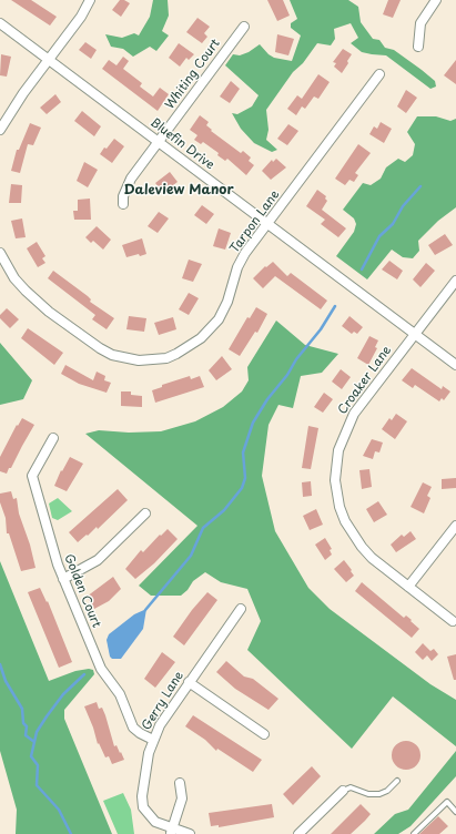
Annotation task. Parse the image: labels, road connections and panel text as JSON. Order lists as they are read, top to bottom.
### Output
{
  "streets": {
    "street": [
      "Whiting Court",
      "Bluefin Drive",
      "Tarpon Lane",
      "Croaker Lane",
      "Golden Court",
      "Gerry Lane"
    ]
  },
  "crossings": [
    ["Whiting Court", "Bluefin Drive"],
    ["Bluefin Drive", "Tarpon Lane"],
    ["Bluefin Drive", "Croaker Lane"],
    ["Golden Court", "Gerry Lane"]
  ],
  "districts": ["Daleview Manor"]
}
